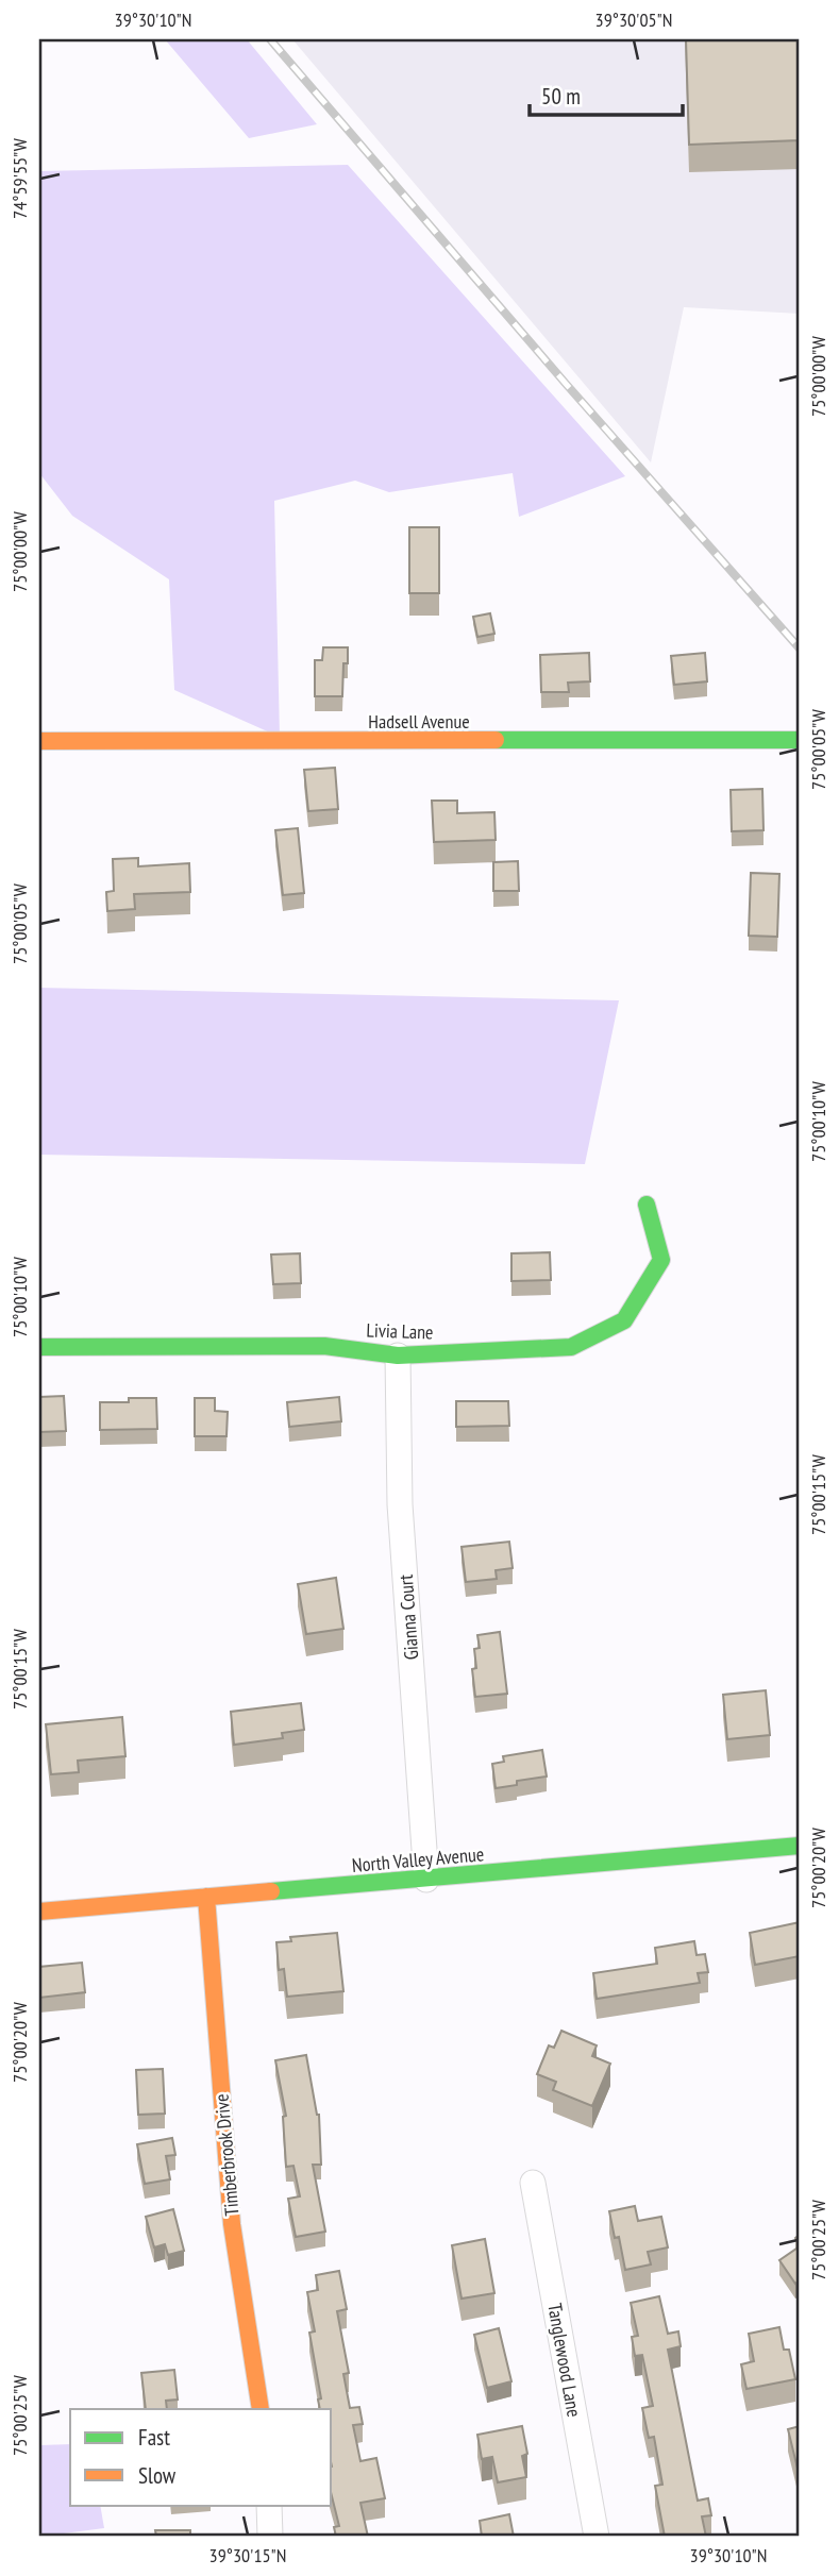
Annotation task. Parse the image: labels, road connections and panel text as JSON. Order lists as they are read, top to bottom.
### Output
{
  "streets": {
    "street": [
      "Hadsell Avenue",
      "Livia Lane",
      "Gianna Court",
      "North Valley Avenue",
      "Timberbrook Drive",
      "Tanglewood Lane"
    ]
  },
  "crossings": [
    ["Livia Lane", "Gianna Court"],
    ["Gianna Court", "North Valley Avenue"],
    ["North Valley Avenue", "Timberbrook Drive"]
  ],
  "legend": ["Fast", "Slow"],
  "scale_bar": "50 m",
  "coordinates": [
    "39°30'10\"N",
    "39°30'05\"N",
    "74°59'55\"W",
    "75°00'00\"W",
    "75°00'05\"W",
    "75°00'10\"W",
    "75°00'15\"W",
    "75°00'20\"W",
    "75°00'25\"W",
    "39°30'15\"N"
  ]
}
